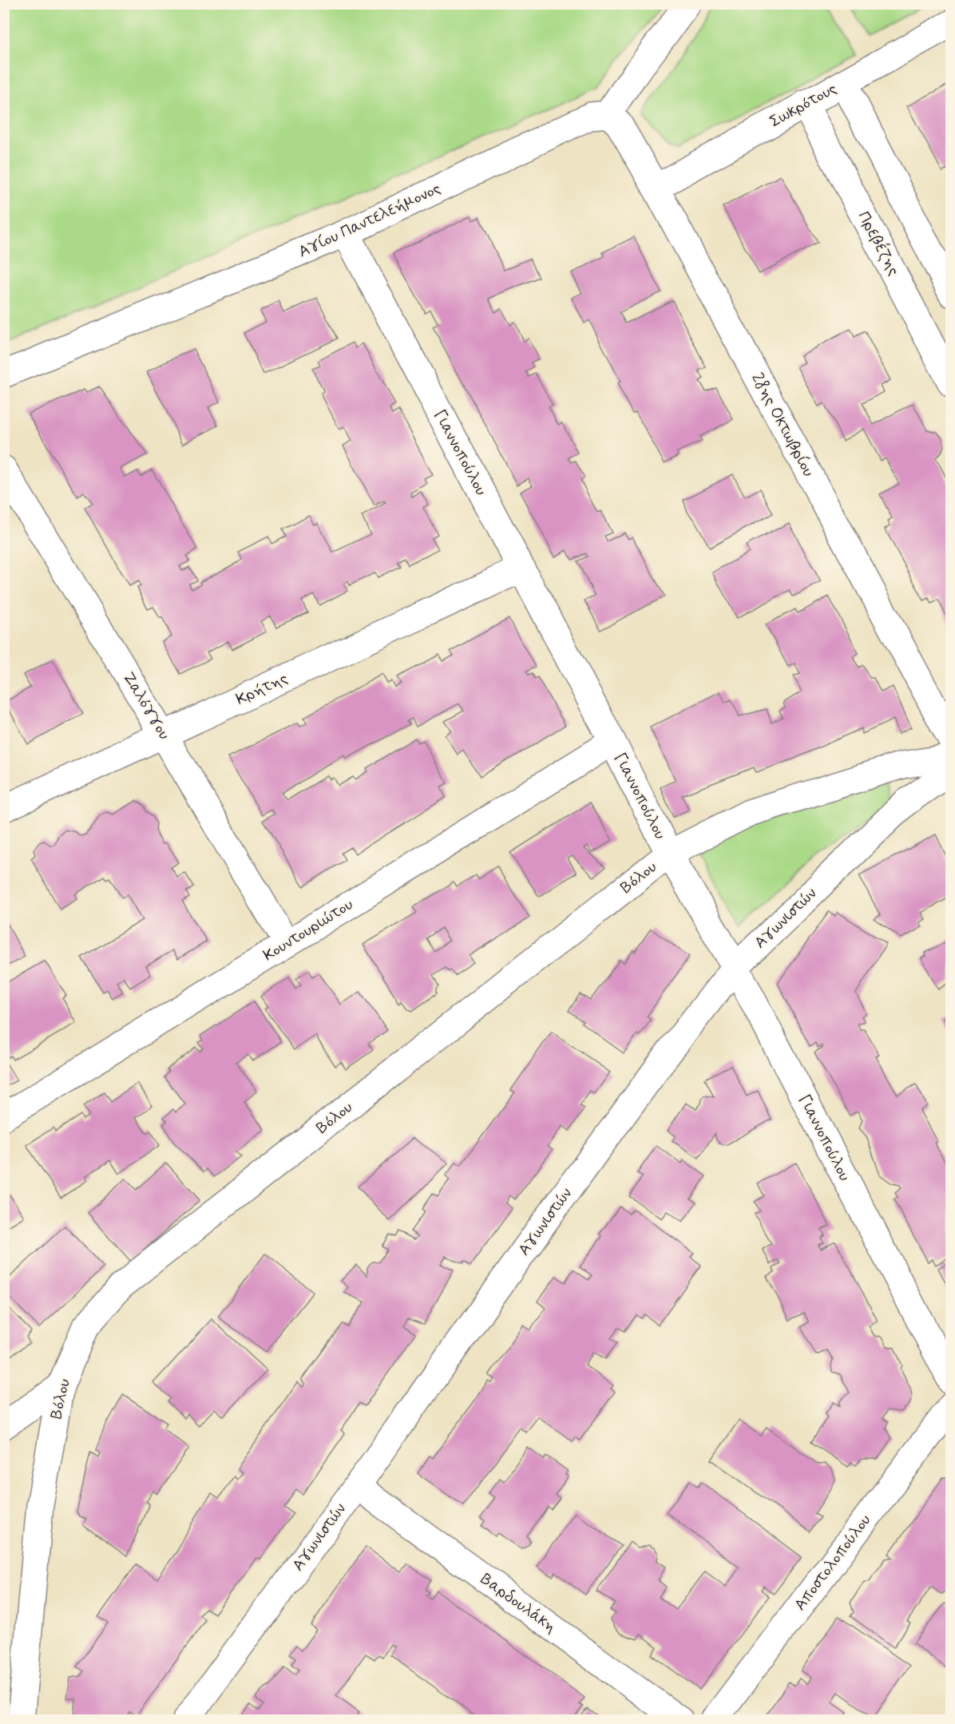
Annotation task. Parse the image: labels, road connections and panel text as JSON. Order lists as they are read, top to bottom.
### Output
{
  "streets": {
    "street": [
      "Σωκρότους",
      "Αγίου Παντελεήμονος",
      "Πρεβέζης",
      "28ης Οκτωβρίου",
      "Γιαννοπούλου",
      "Κρήτης",
      "Ζαλόγγου",
      "Βόλου",
      "Αγωνιστών",
      "Κουντουριώτου",
      "Αποστολοπούλου",
      "Βαρδουλάκη"
    ]
  },
  "crossings": [
    ["Σωκρότους", "Πρεβέζης"],
    ["Σωκρότους", "28ης Οκτωβρίου"],
    ["Αγίου Παντελεήμονος", "28ης Οκτωβρίου"],
    ["Αγίου Παντελεήμονος", "Γιαννοπούλου"],
    ["Γιαννοπούλου", "Κρήτης"],
    ["Γιαννοπούλου", "Βόλου"],
    ["Γιαννοπούλου", "Αγωνιστών"],
    ["Γιαννοπούλου", "Κουντουριώτου"],
    ["Κρήτης", "Ζαλόγγου"],
    ["Ζαλόγγου", "Κουντουριώτου"],
    ["Αγωνιστών", "Βαρδουλάκη"]
  ]
}
